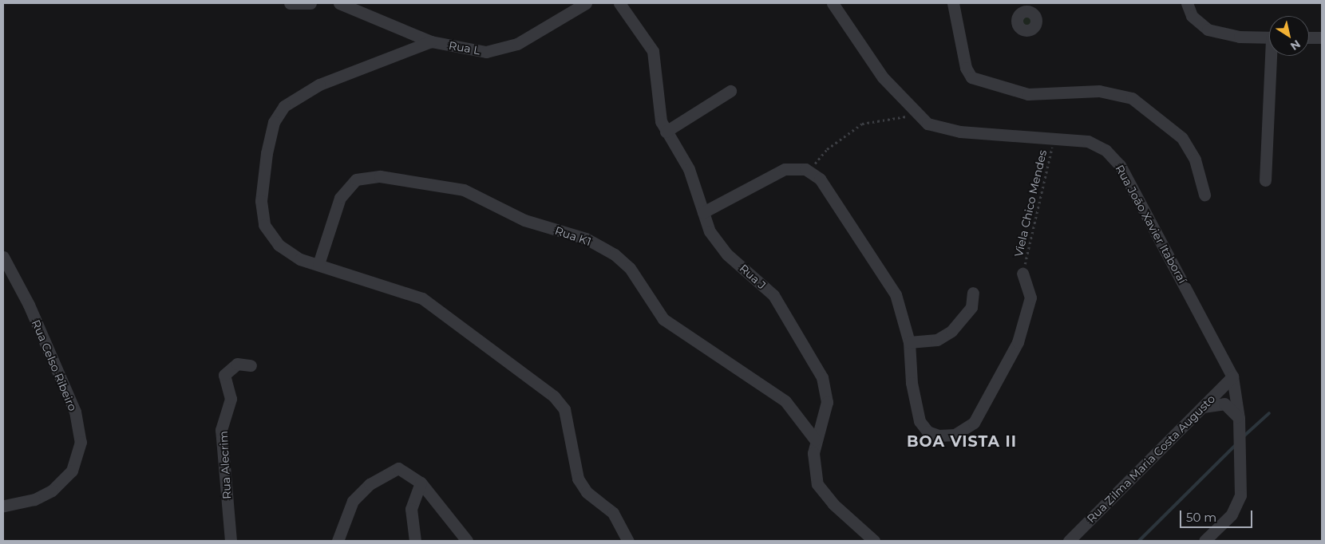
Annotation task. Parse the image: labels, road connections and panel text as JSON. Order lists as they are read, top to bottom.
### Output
{
  "streets": {
    "street": [
      "Rua L",
      "Rua João Xavier Itaboraí",
      "Rua K1",
      "Rua J",
      "Rua Celso Ribeiro",
      "Rua Zilma Maria Costa Augusto",
      "Rua Alecrim"
    ],
    "path": ["Viela Chico Mendes"]
  },
  "crossings": [
    ["Viela Chico Mendes", "Rua João Xavier Itaboraí"],
    ["Rua João Xavier Itaboraí", "Rua Zilma Maria Costa Augusto"],
    ["Rua K1", "Rua J"]
  ],
  "districts": ["BOA VISTA II"],
  "scale_bar": "50 m",
  "north": "bottom right"
}
